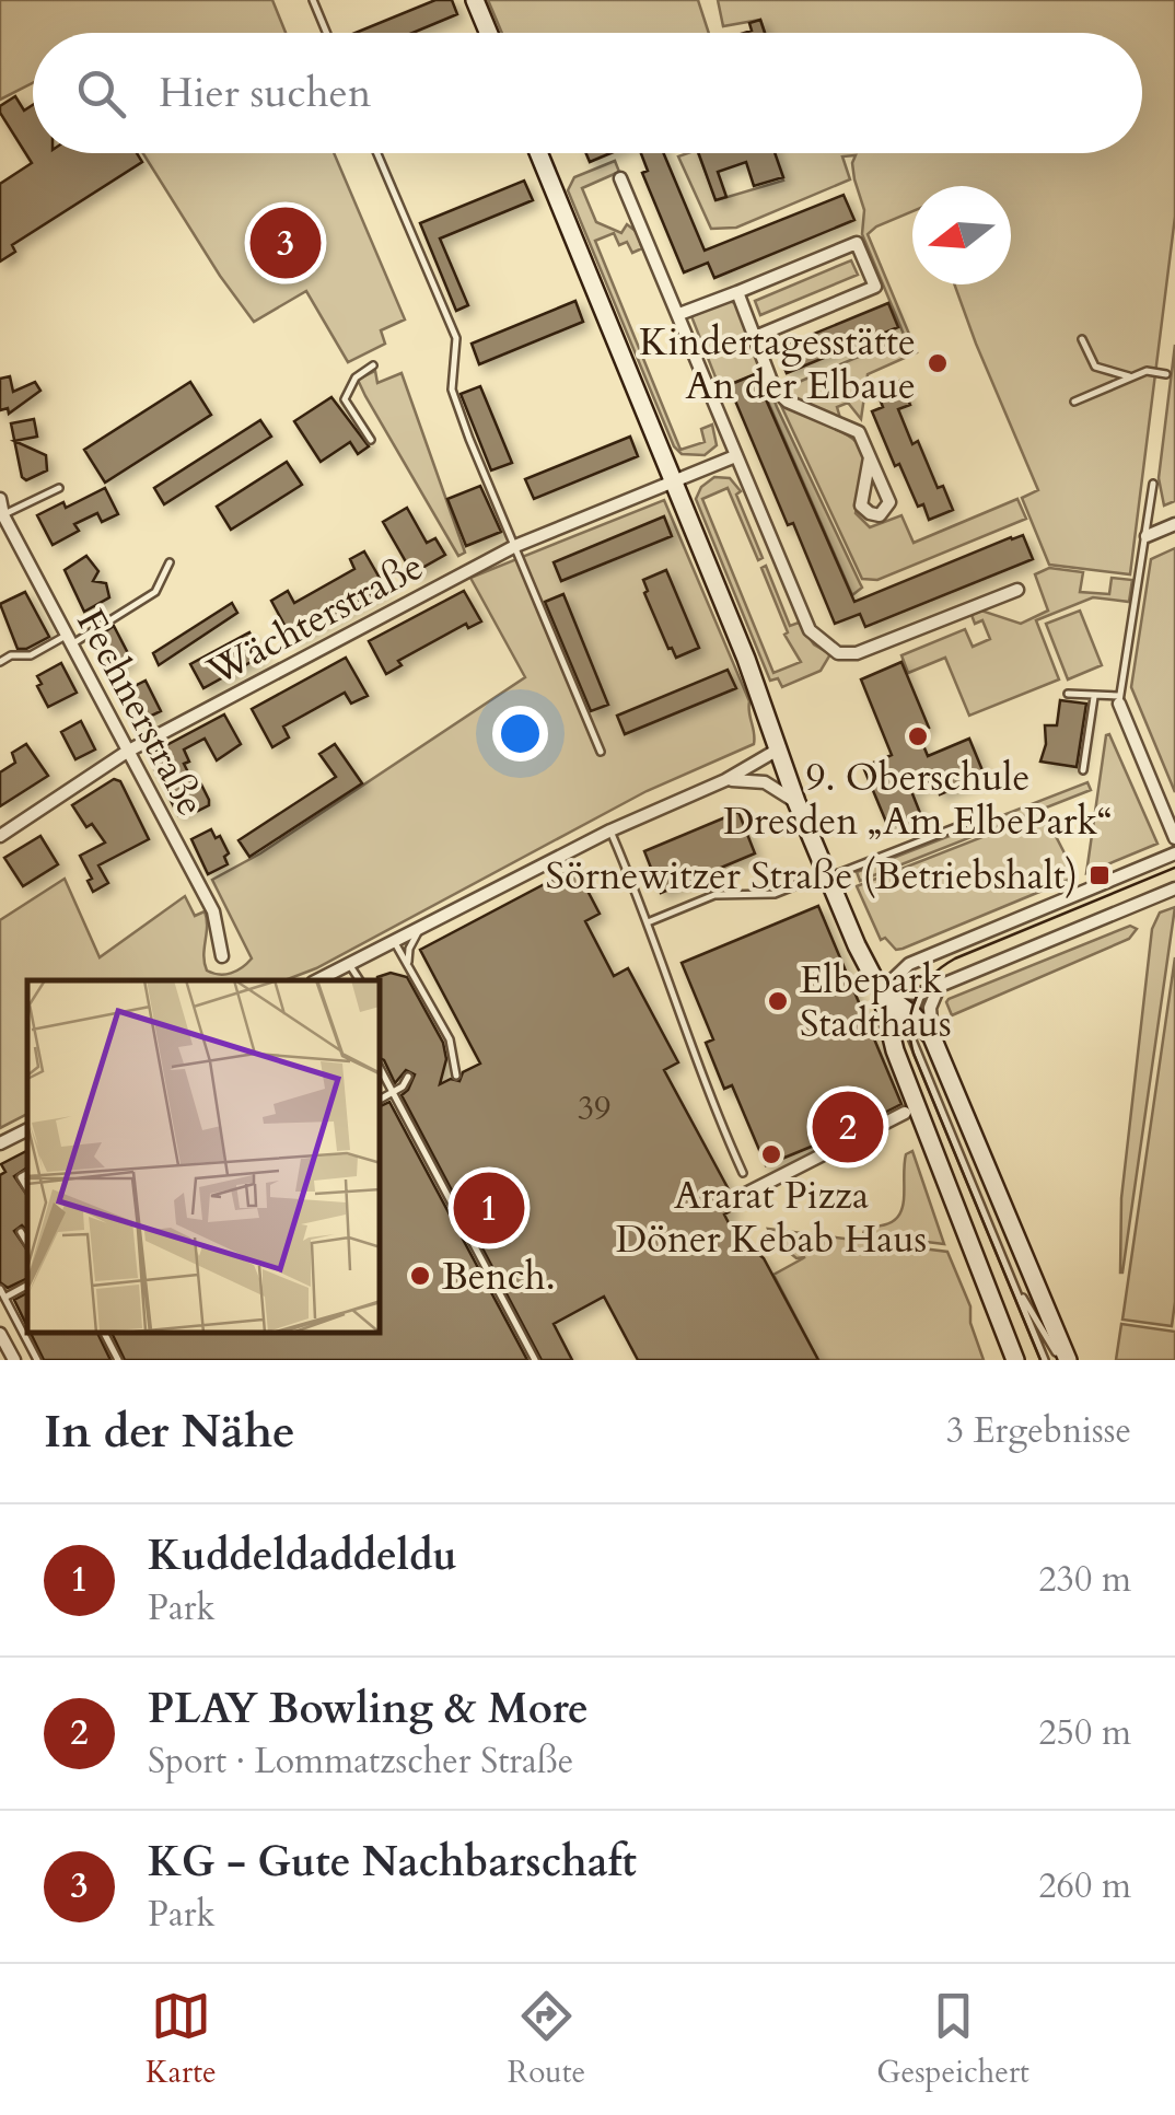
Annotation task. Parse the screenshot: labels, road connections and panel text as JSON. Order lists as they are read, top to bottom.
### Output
{
  "streets": {
    "street": ["Wächterstraße", "Fechnerstraße"]
  },
  "crossings": [
    ["Wächterstraße", "Fechnerstraße"]
  ],
  "places": {
    "other": [
      "Kindertagesstätte An der Elbaue",
      "9. Oberschule Dresden „Am ElbePark“",
      "Elbepark Stadthaus",
      "Ararat Pizza Döner Kebab Haus",
      "Bench."
    ],
    "transit": ["Sörnewitzer Straße (Betriebshalt)"]
  },
  "house_numbers": ["39"],
  "north": "left",
  "page": {
    "search": "Hier suchen",
    "pins": ["3", "2", "1"],
    "heading": ["In der Nähe", "3 Ergebnisse"],
    "list": [
      {
        "mark": "1",
        "name": "Kuddeldaddeldu",
        "note": "Park",
        "value": "230 m"
      },
      {
        "mark": "2",
        "name": "PLAY Bowling & More",
        "note": "Sport · Lommatzscher Straße",
        "value": "250 m"
      },
      {
        "mark": "3",
        "name": "KG - Gute Nachbarschaft",
        "note": "Park",
        "value": "260 m"
      }
    ],
    "nav": ["Karte", "Route", "Gespeichert"]
  }
}
